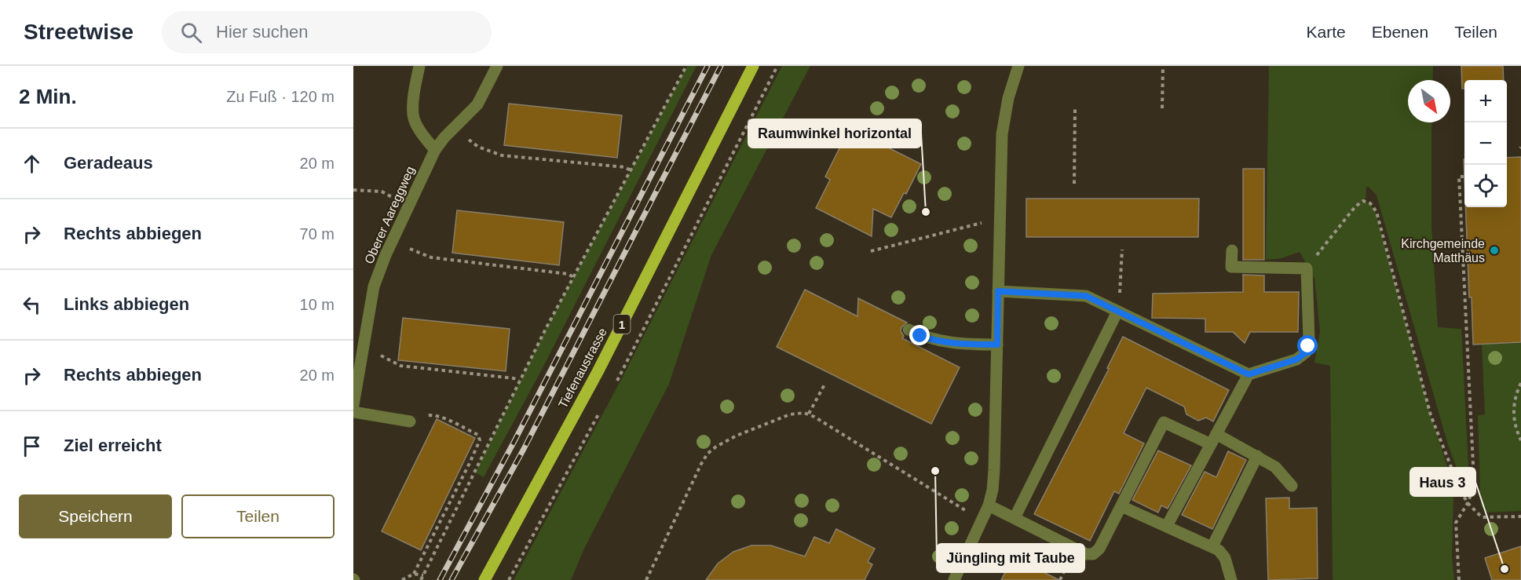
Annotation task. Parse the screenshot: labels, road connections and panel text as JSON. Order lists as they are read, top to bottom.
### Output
{
  "streets": {
    "main road": ["1", "Tiefenaustrasse"],
    "street": ["Oberer Aareggweg"]
  },
  "places": [
    "Raumwinkel horizontal",
    "Kirchgemeinde Matthäus",
    "Jüngling mit Taube",
    "Haus 3"
  ],
  "north": "bottom right",
  "page": {
    "header": "Streetwise",
    "search": "Hier suchen",
    "nav": ["Karte", "Ebenen", "Teilen"],
    "heading": ["2 Min.", "Zu Fuß · 120 m"],
    "map_buttons": ["+", "−"],
    "list": [
      ["Geradeaus", "20 m"],
      ["Rechts abbiegen", "70 m"],
      ["Links abbiegen", "10 m"],
      ["Rechts abbiegen", "20 m"],
      "Ziel erreicht"
    ],
    "buttons": ["Speichern", "Teilen"]
  }
}
